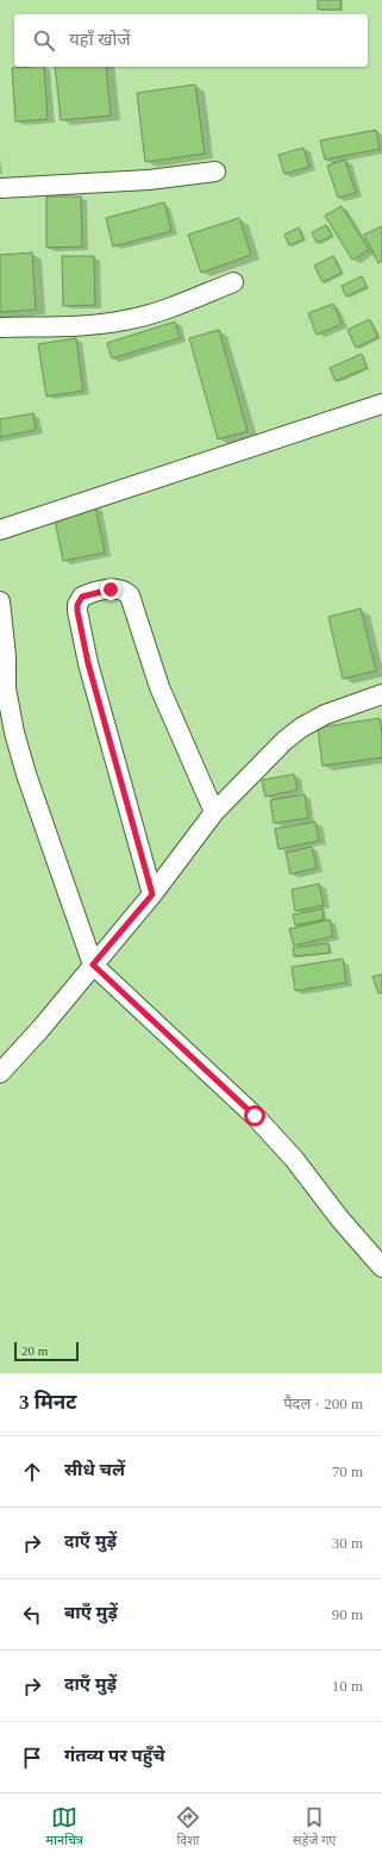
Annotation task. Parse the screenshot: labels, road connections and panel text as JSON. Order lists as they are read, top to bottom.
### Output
{
  "scale_bar": "20 m",
  "page": {
    "search": "यहाँ खोजें",
    "scale": "20 m",
    "heading": ["3 मिनट", "पैदल · 200 m"],
    "list": [
      ["सीधे चलें", "70 m"],
      ["दाएँ मुड़ें", "30 m"],
      ["बाएँ मुड़ें", "90 m"],
      ["दाएँ मुड़ें", "10 m"],
      "गंतव्य पर पहुँचे"
    ],
    "nav": ["मानचित्र", "दिशा", "सहेजे गए"]
  }
}
